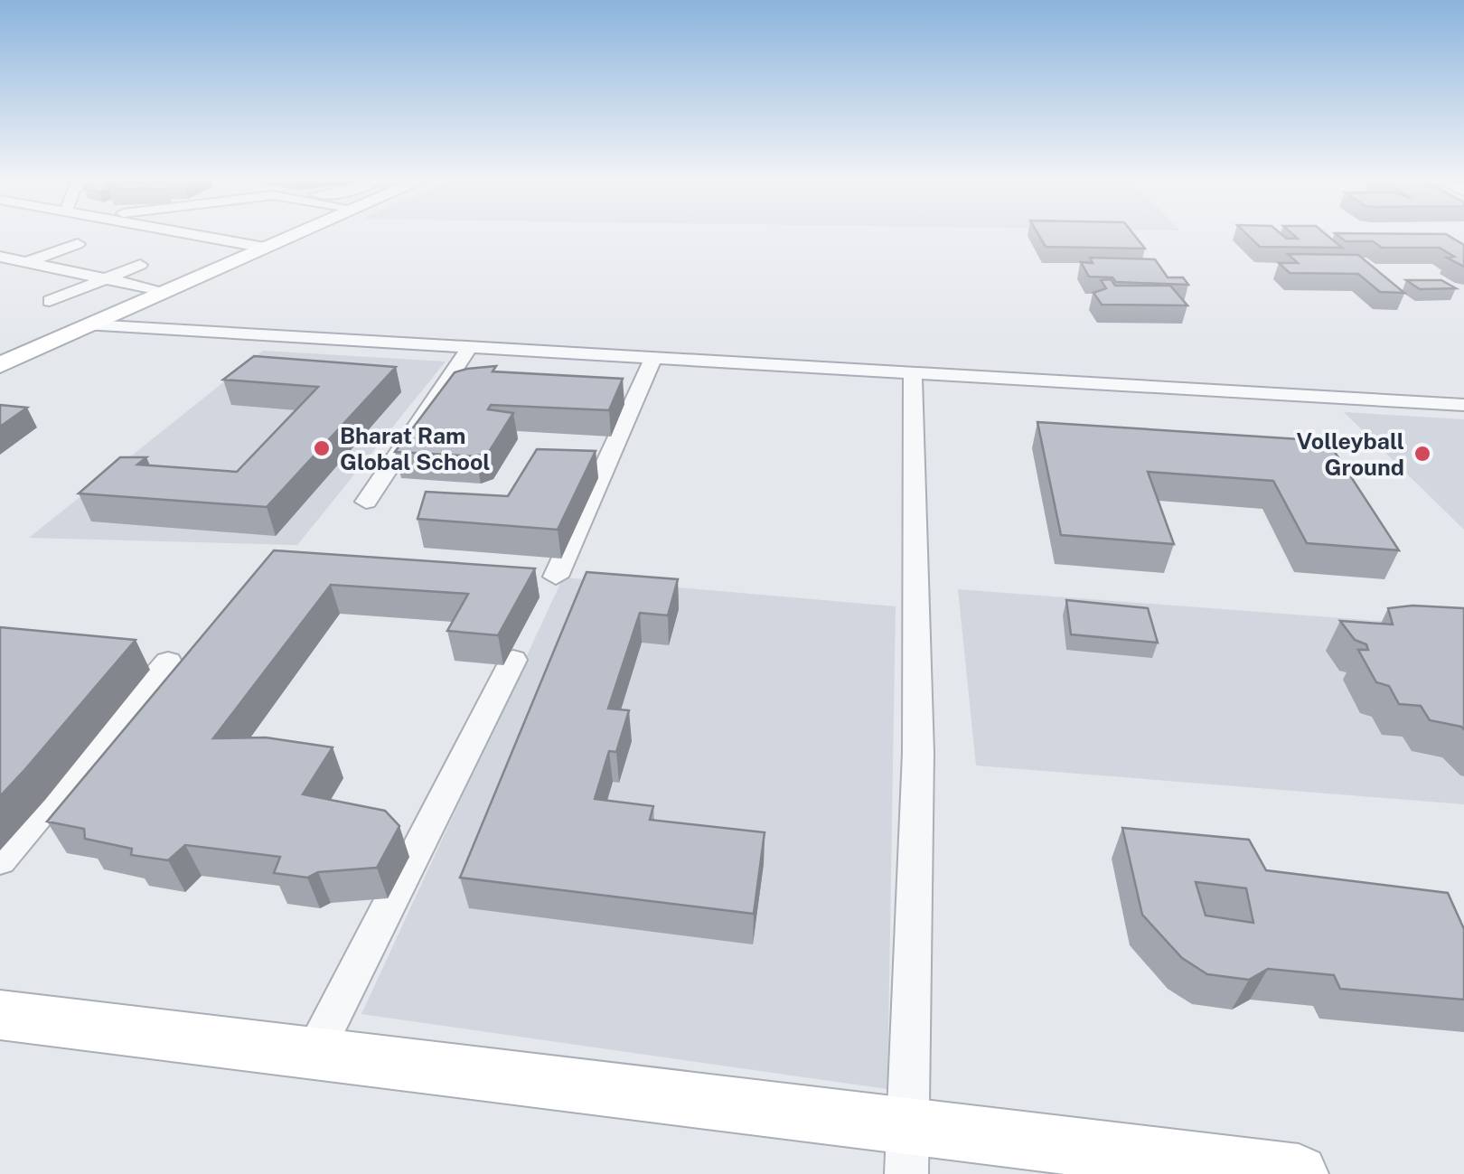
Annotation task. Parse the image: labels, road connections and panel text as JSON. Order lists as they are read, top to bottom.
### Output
{
  "places": ["Bharat Ram Global School", "Volleyball Ground"]
}
